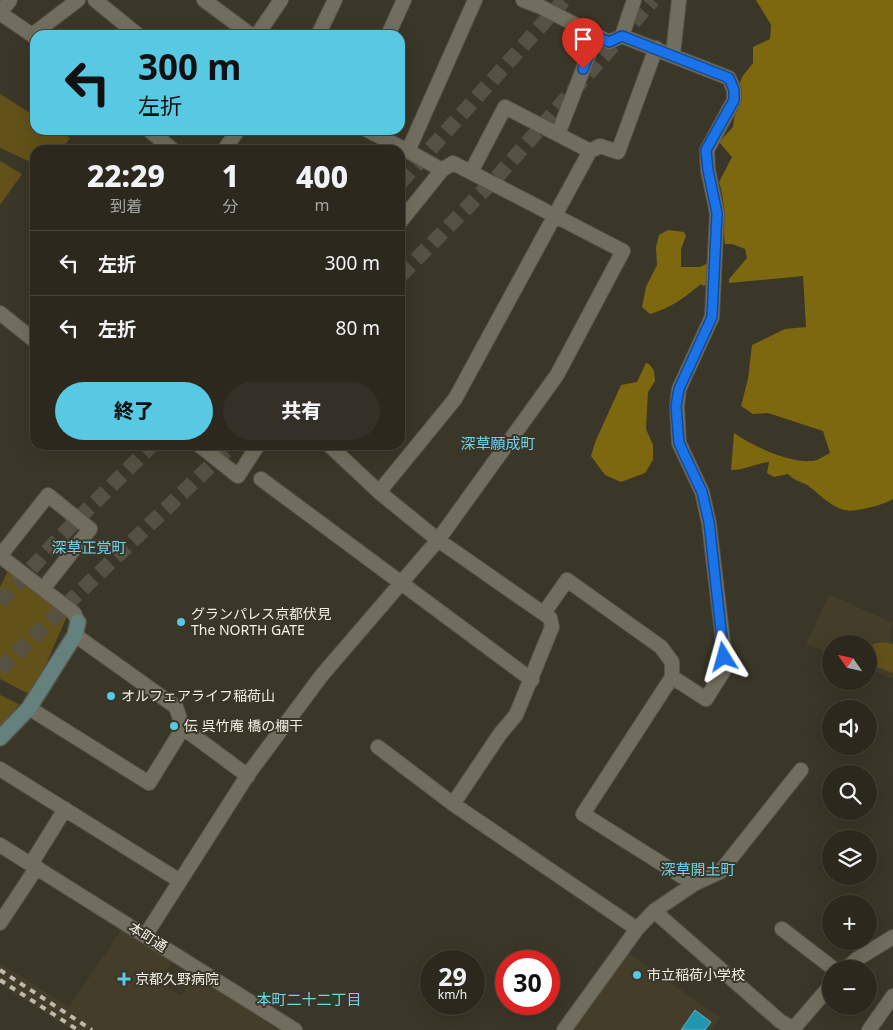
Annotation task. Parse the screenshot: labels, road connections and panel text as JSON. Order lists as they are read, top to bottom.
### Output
{
  "streets": {
    "street": ["本町通"]
  },
  "districts": [
    "深草願成町",
    "深草正覚町",
    "深草開土町",
    "本町二十二丁目"
  ],
  "places": {
    "other": [
      "グランパレス京都伏見 The NORTH GATE",
      "オルフェアライフ稲荷山",
      "伝 呉竹庵 橋の欄干",
      "市立稲荷小学校"
    ],
    "health": ["京都久野病院"]
  },
  "north": "top left",
  "page": {
    "turn": ["300 m", "左折"],
    "eta": [
      "22:29",
      "到着",
      "1",
      "分",
      "400",
      "m"
    ],
    "list": [
      {
        "name": "左折",
        "value": "300 m"
      },
      {
        "name": "左折",
        "value": "80 m"
      }
    ],
    "buttons": ["終了", "共有"],
    "map_buttons": ["+", "−"],
    "speed": "29 km/h",
    "limit": "30"
  }
}
